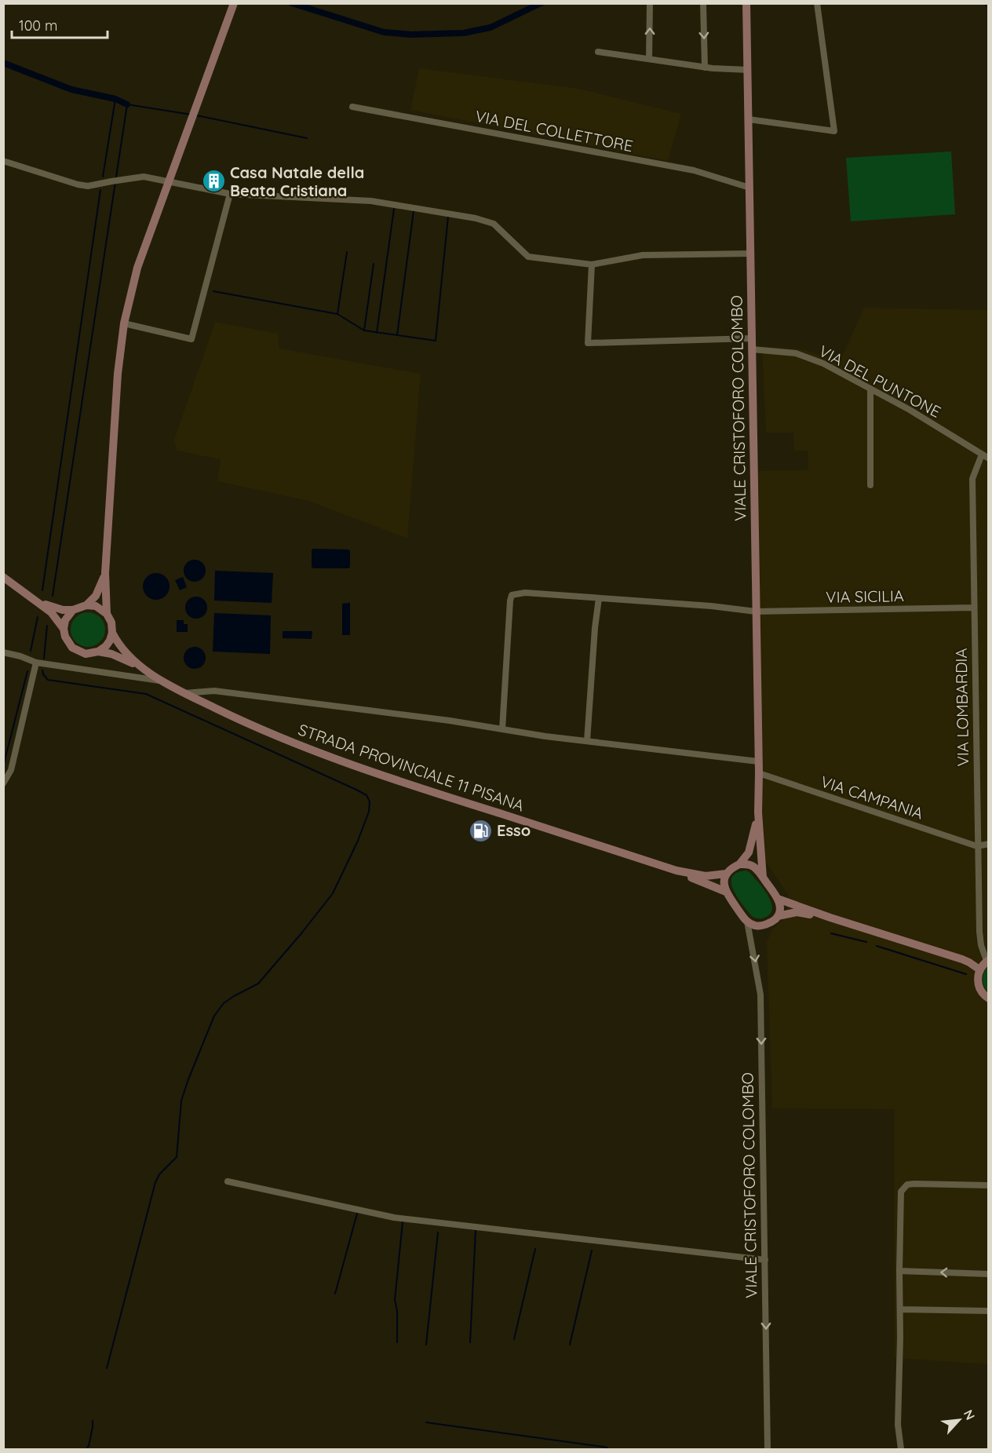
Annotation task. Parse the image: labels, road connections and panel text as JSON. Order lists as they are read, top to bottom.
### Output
{
  "streets": {
    "main road": ["VIALE CRISTOFORO COLOMBO", "STRADA PROVINCIALE 11 PISANA"],
    "street": [
      "VIA DEL COLLETTORE",
      "VIA DEL PUNTONE",
      "VIA SICILIA",
      "VIA LOMBARDIA",
      "VIA CAMPANIA"
    ]
  },
  "crossings": [
    ["VIA DEL COLLETTORE", "VIALE CRISTOFORO COLOMBO"],
    ["VIA DEL PUNTONE", "VIALE CRISTOFORO COLOMBO"],
    ["VIA DEL PUNTONE", "VIA LOMBARDIA"],
    ["VIALE CRISTOFORO COLOMBO", "VIA SICILIA"],
    ["VIALE CRISTOFORO COLOMBO", "STRADA PROVINCIALE 11 PISANA"],
    ["VIALE CRISTOFORO COLOMBO", "VIA CAMPANIA"],
    ["VIA SICILIA", "VIA LOMBARDIA"],
    ["VIA LOMBARDIA", "VIA CAMPANIA"]
  ],
  "one_way": ["VIALE CRISTOFORO COLOMBO"],
  "places": {
    "building": ["Casa Natale della Beata Cristiana"],
    "fuel station": ["Esso"]
  },
  "scale_bar": "100 m",
  "north": "top right"
}
